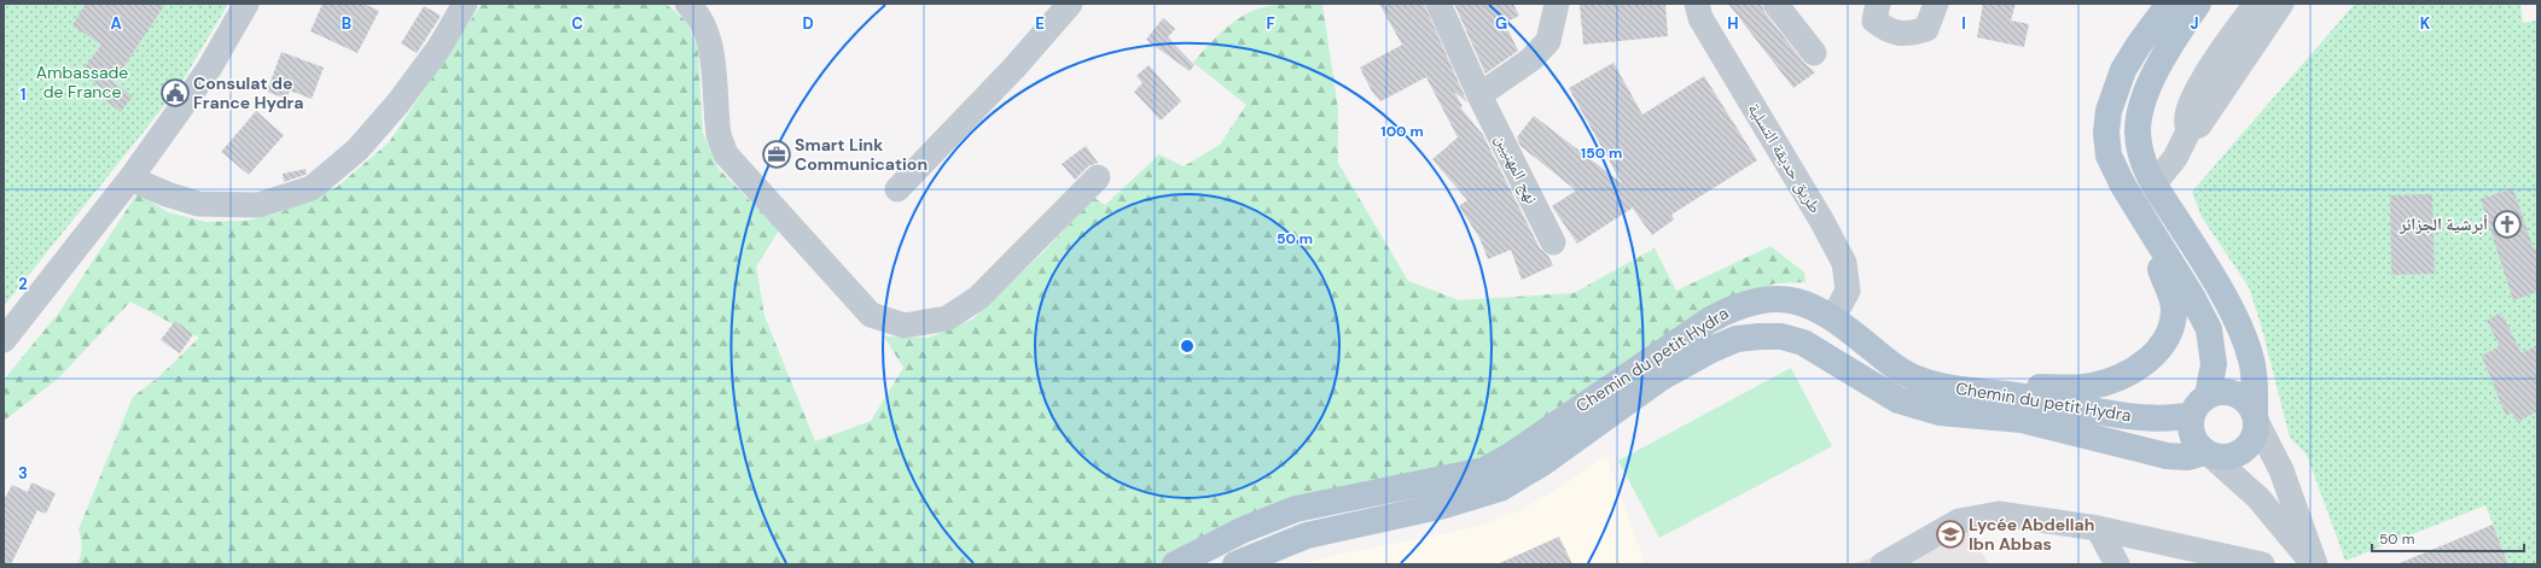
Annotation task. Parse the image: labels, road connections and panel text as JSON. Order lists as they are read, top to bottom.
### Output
{
  "streets": {
    "main road": ["Chemin du petit Hydra"],
    "street": ["طريق حديقة التسلية", "نهج المهنيين"]
  },
  "crossings": [
    ["طريق حديقة التسلية", "Chemin du petit Hydra"]
  ],
  "parks": ["Ambassade de France"],
  "places": {
    "public building": ["Consulat de France Hydra"],
    "office": ["Smart Link Communication"],
    "church": ["أبرشية الجزائر"],
    "school or university": ["Lycée Abdellah Ibn Abbas"]
  },
  "scale_bar": "50 m",
  "grid": {
    "columns": [
      "A",
      "B",
      "C",
      "D",
      "E",
      "F",
      "G",
      "H",
      "I",
      "J",
      "K"
    ],
    "rows": ["1", "2", "3"]
  },
  "rings": ["100 m", "150 m", "50 m"]
}
